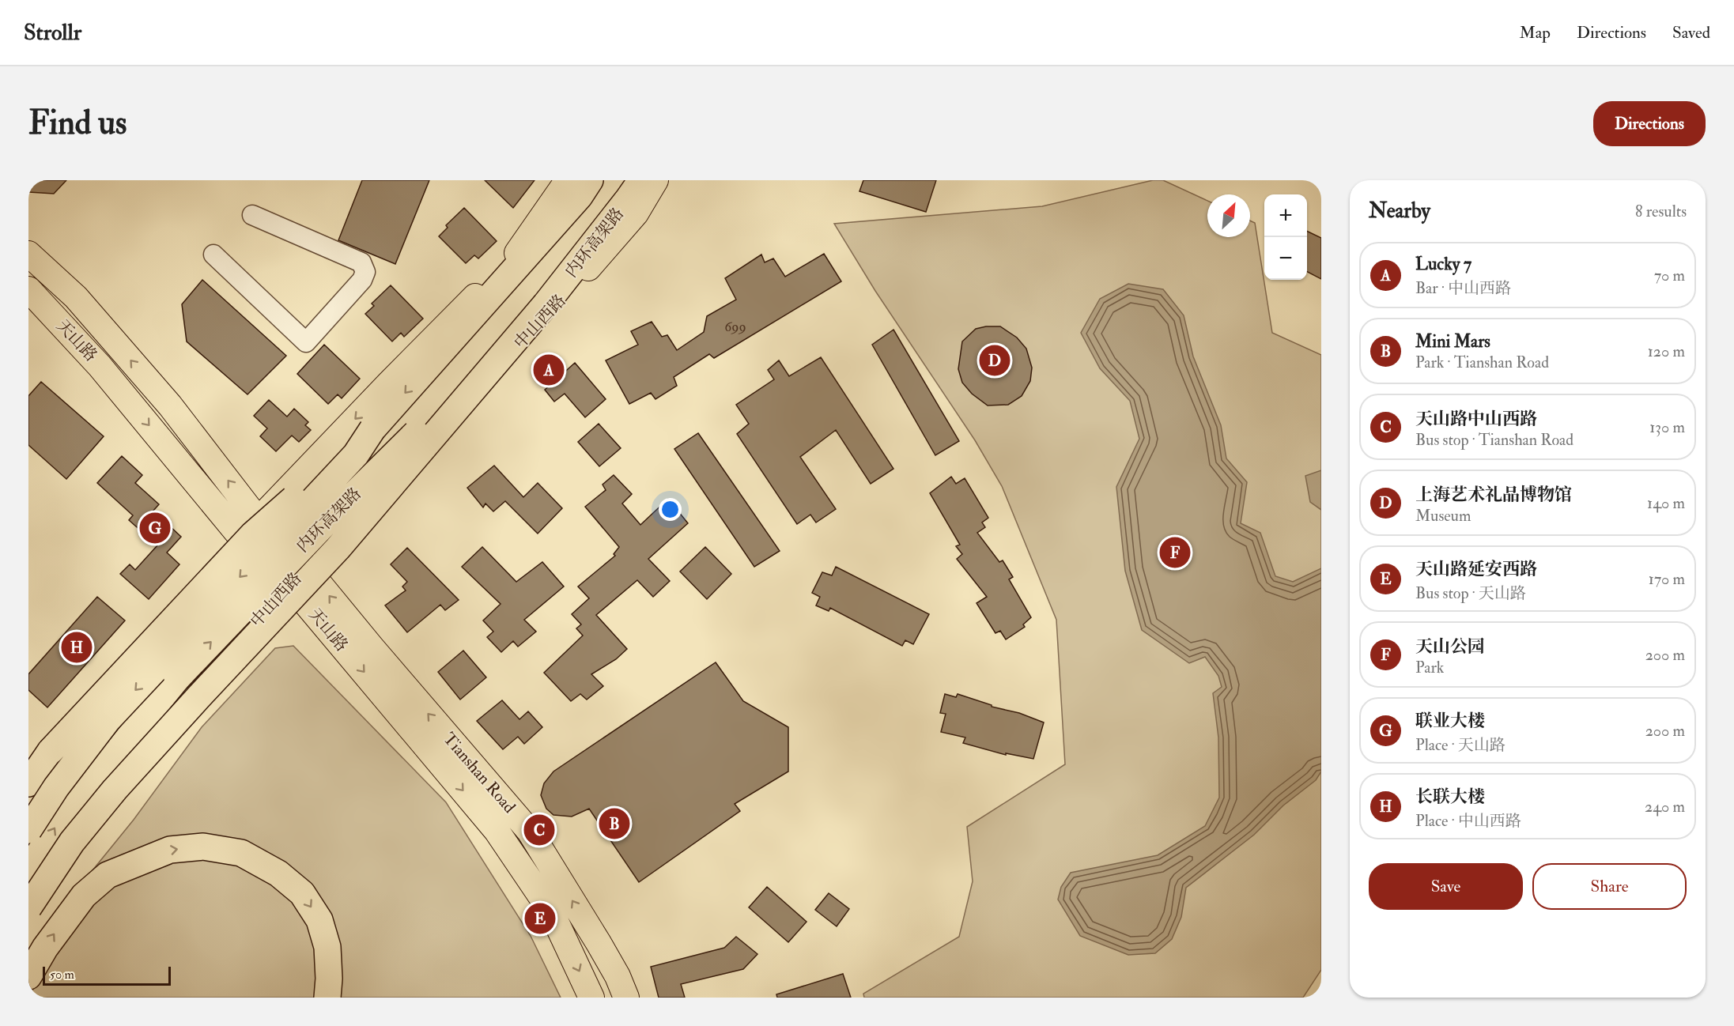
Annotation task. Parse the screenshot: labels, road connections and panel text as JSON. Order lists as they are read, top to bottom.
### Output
{
  "streets": {
    "highway": ["内环高架路"],
    "main road": ["中山西路", "天山路", "Tianshan Road"]
  },
  "crossings": [
    ["中山西路", "天山路"],
    ["中山西路", "Tianshan Road"],
    ["天山路", "Tianshan Road"]
  ],
  "one_way": ["Tianshan Road"],
  "house_numbers": ["699"],
  "scale_bar": "50 m",
  "north": "top right",
  "page": {
    "header": "Strollr",
    "nav": ["Map", "Directions", "Saved"],
    "buttons": [
      "Directions",
      ["Save", "Share"]
    ],
    "title": "Find us",
    "heading": ["Nearby", "8 results"],
    "map_buttons": ["+", "−"],
    "list": [
      {
        "mark": "A",
        "name": "Lucky 7",
        "note": "Bar · 中山西路",
        "value": "70 m"
      },
      {
        "mark": "B",
        "name": "Mini Mars",
        "note": "Park · Tianshan Road",
        "value": "120 m"
      },
      {
        "mark": "C",
        "name": "天山路中山西路",
        "note": "Bus stop · Tianshan Road",
        "value": "130 m"
      },
      {
        "mark": "D",
        "name": "上海艺术礼品博物馆",
        "note": "Museum",
        "value": "140 m"
      },
      {
        "mark": "E",
        "name": "天山路延安西路",
        "note": "Bus stop · 天山路",
        "value": "170 m"
      },
      {
        "mark": "F",
        "name": "天山公园",
        "note": "Park",
        "value": "200 m"
      },
      {
        "mark": "G",
        "name": "联业大楼",
        "note": "Place · 天山路",
        "value": "200 m"
      },
      {
        "mark": "H",
        "name": "长联大楼",
        "note": "Place · 中山西路",
        "value": "240 m"
      }
    ],
    "pins": [
      "D",
      "A",
      "G",
      "F",
      "H",
      "B",
      "C",
      "E"
    ],
    "scale": "50 m"
  }
}
